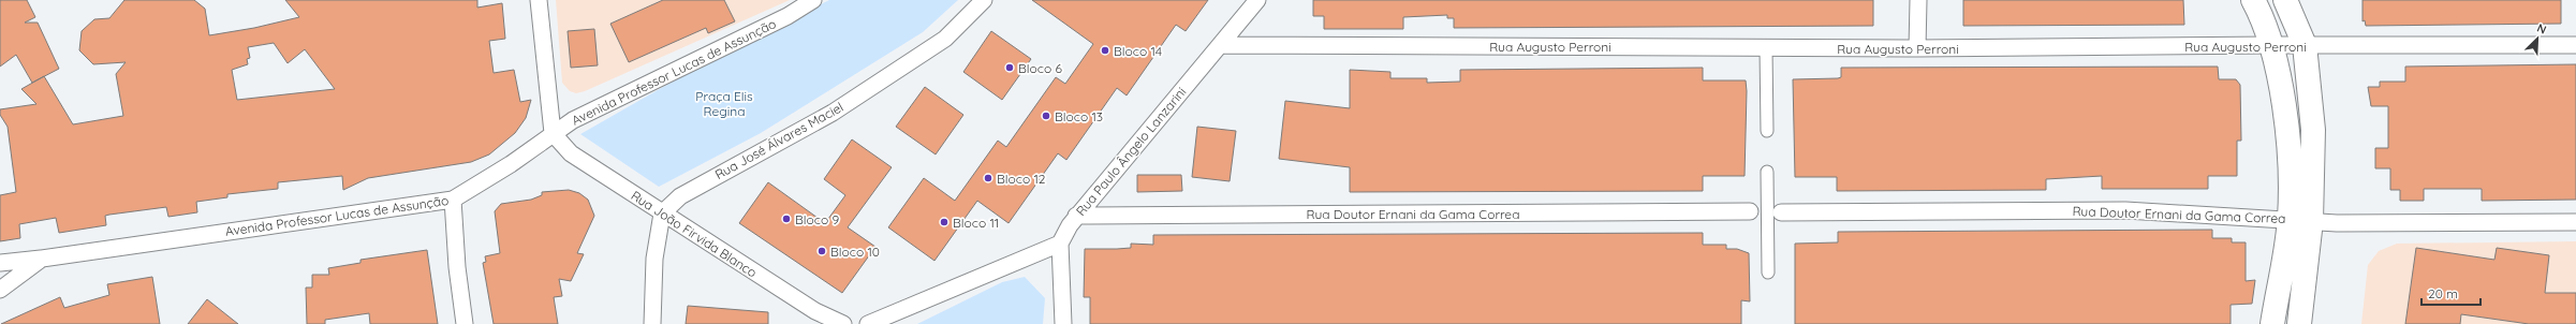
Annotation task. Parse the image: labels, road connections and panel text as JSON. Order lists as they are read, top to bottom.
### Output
{
  "streets": {
    "street": [
      "Rua Augusto Perroni",
      "Avenida Professor Lucas de Assunção",
      "Rua José Álvares Maciel",
      "Rua Paulo Ângelo Lanzarini",
      "Rua Doutor Ernani da Gama Correa",
      "Rua João Firvida Blanco"
    ]
  },
  "crossings": [
    ["Rua Augusto Perroni", "Rua Paulo Ângelo Lanzarini"],
    ["Avenida Professor Lucas de Assunção", "Rua João Firvida Blanco"],
    ["Rua José Álvares Maciel", "Rua João Firvida Blanco"],
    ["Rua Paulo Ângelo Lanzarini", "Rua Doutor Ernani da Gama Correa"]
  ],
  "parks": ["Praça Elis Regina"],
  "places": [
    "Bloco 14",
    "Bloco 6",
    "Bloco 13",
    "Bloco 12",
    "Bloco 9",
    "Bloco 11",
    "Bloco 10"
  ],
  "scale_bar": "20 m",
  "north": "top right"
}
